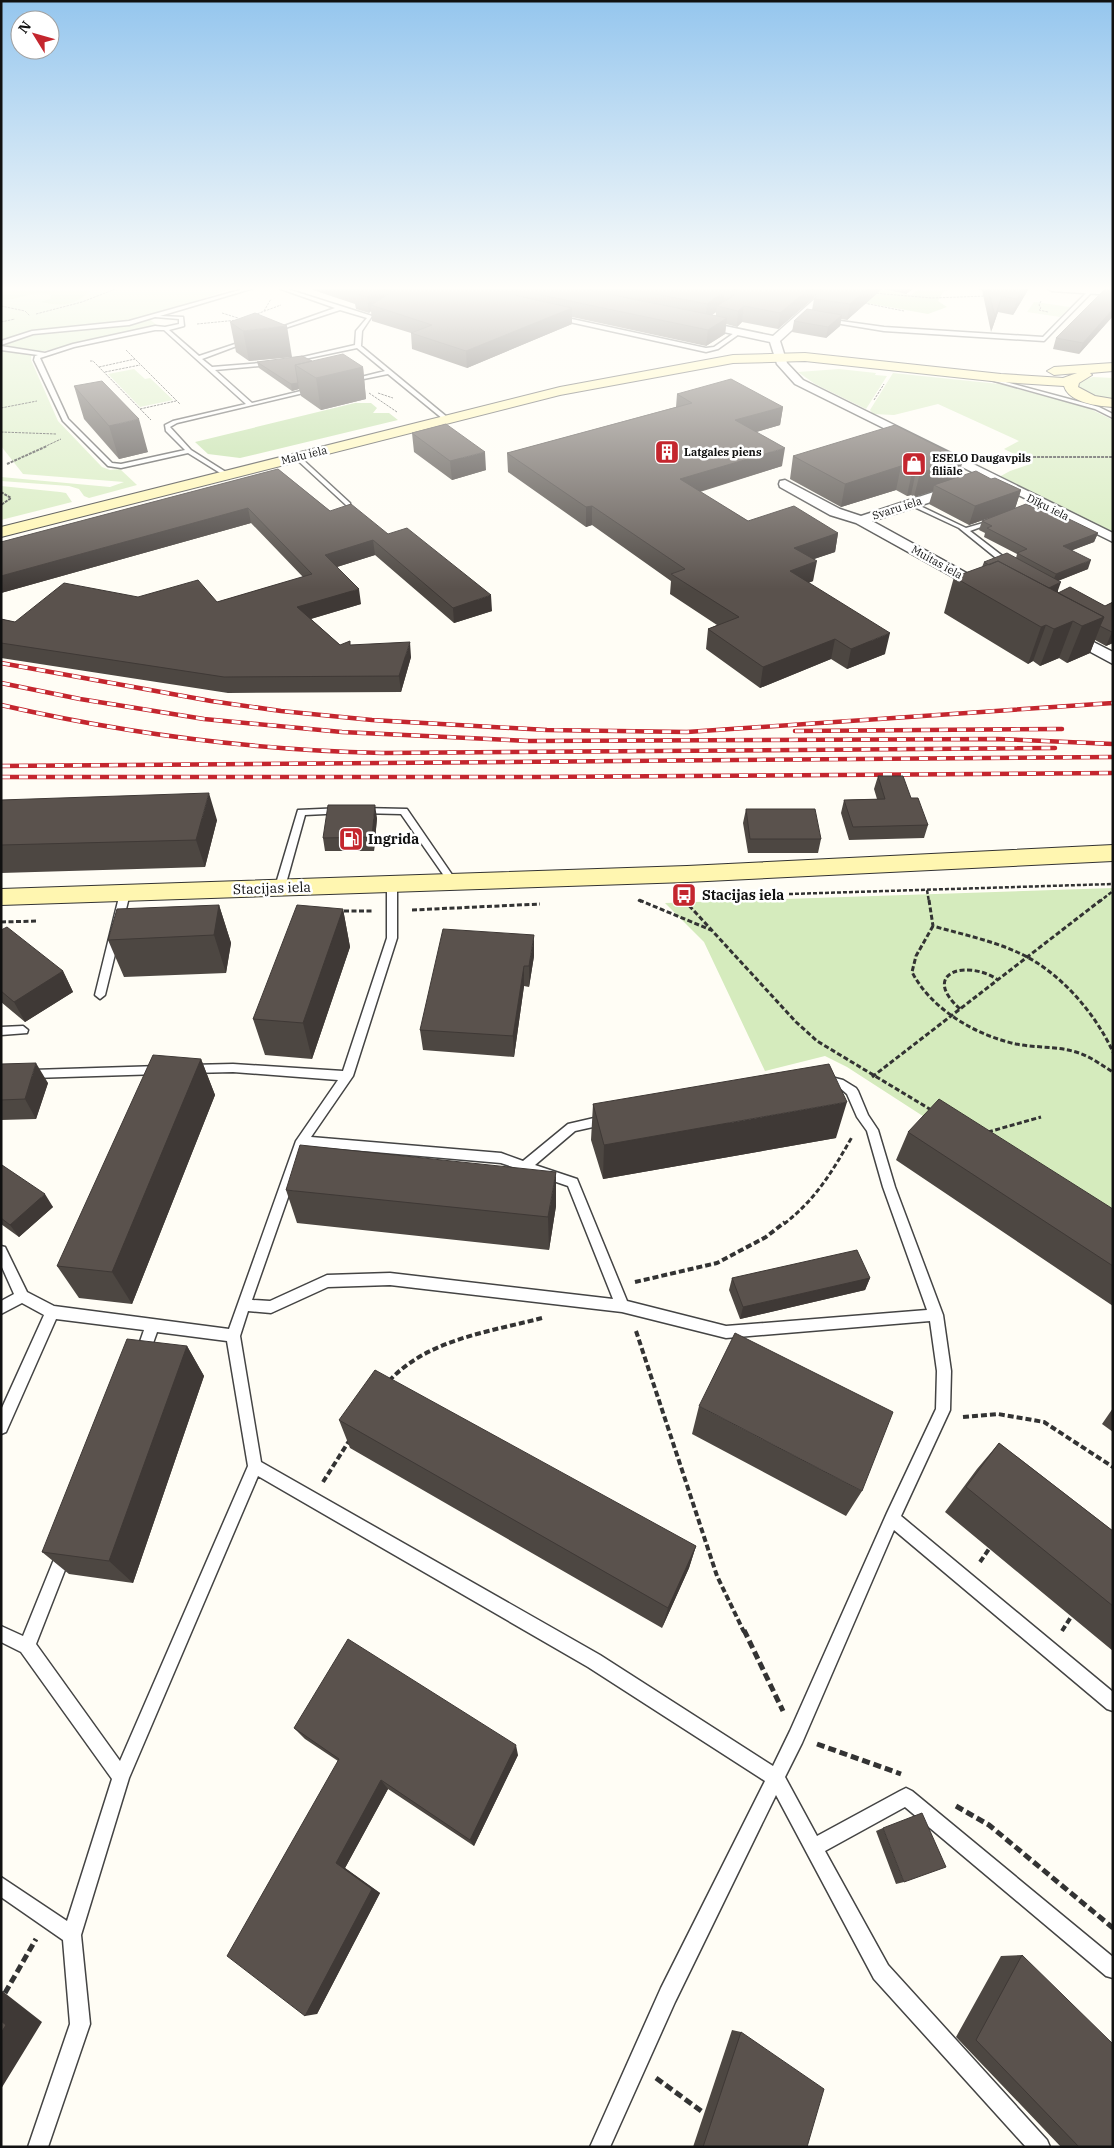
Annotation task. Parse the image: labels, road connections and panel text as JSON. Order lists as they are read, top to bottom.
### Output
{
  "streets": {
    "street": [
      "Malu iela",
      "Dīķu iela",
      "Svaru iela",
      "Muitas iela",
      "Stacijas iela"
    ]
  },
  "crossings": [
    ["Dīķu iela", "Svaru iela"],
    ["Svaru iela", "Muitas iela"]
  ],
  "places": {
    "building": ["Latgales piens"],
    "shop": ["ESELO Daugavpils filiāle"],
    "fuel station": ["Ingrida"],
    "bus stop": ["Stacijas iela"]
  },
  "north": "top left"
}
